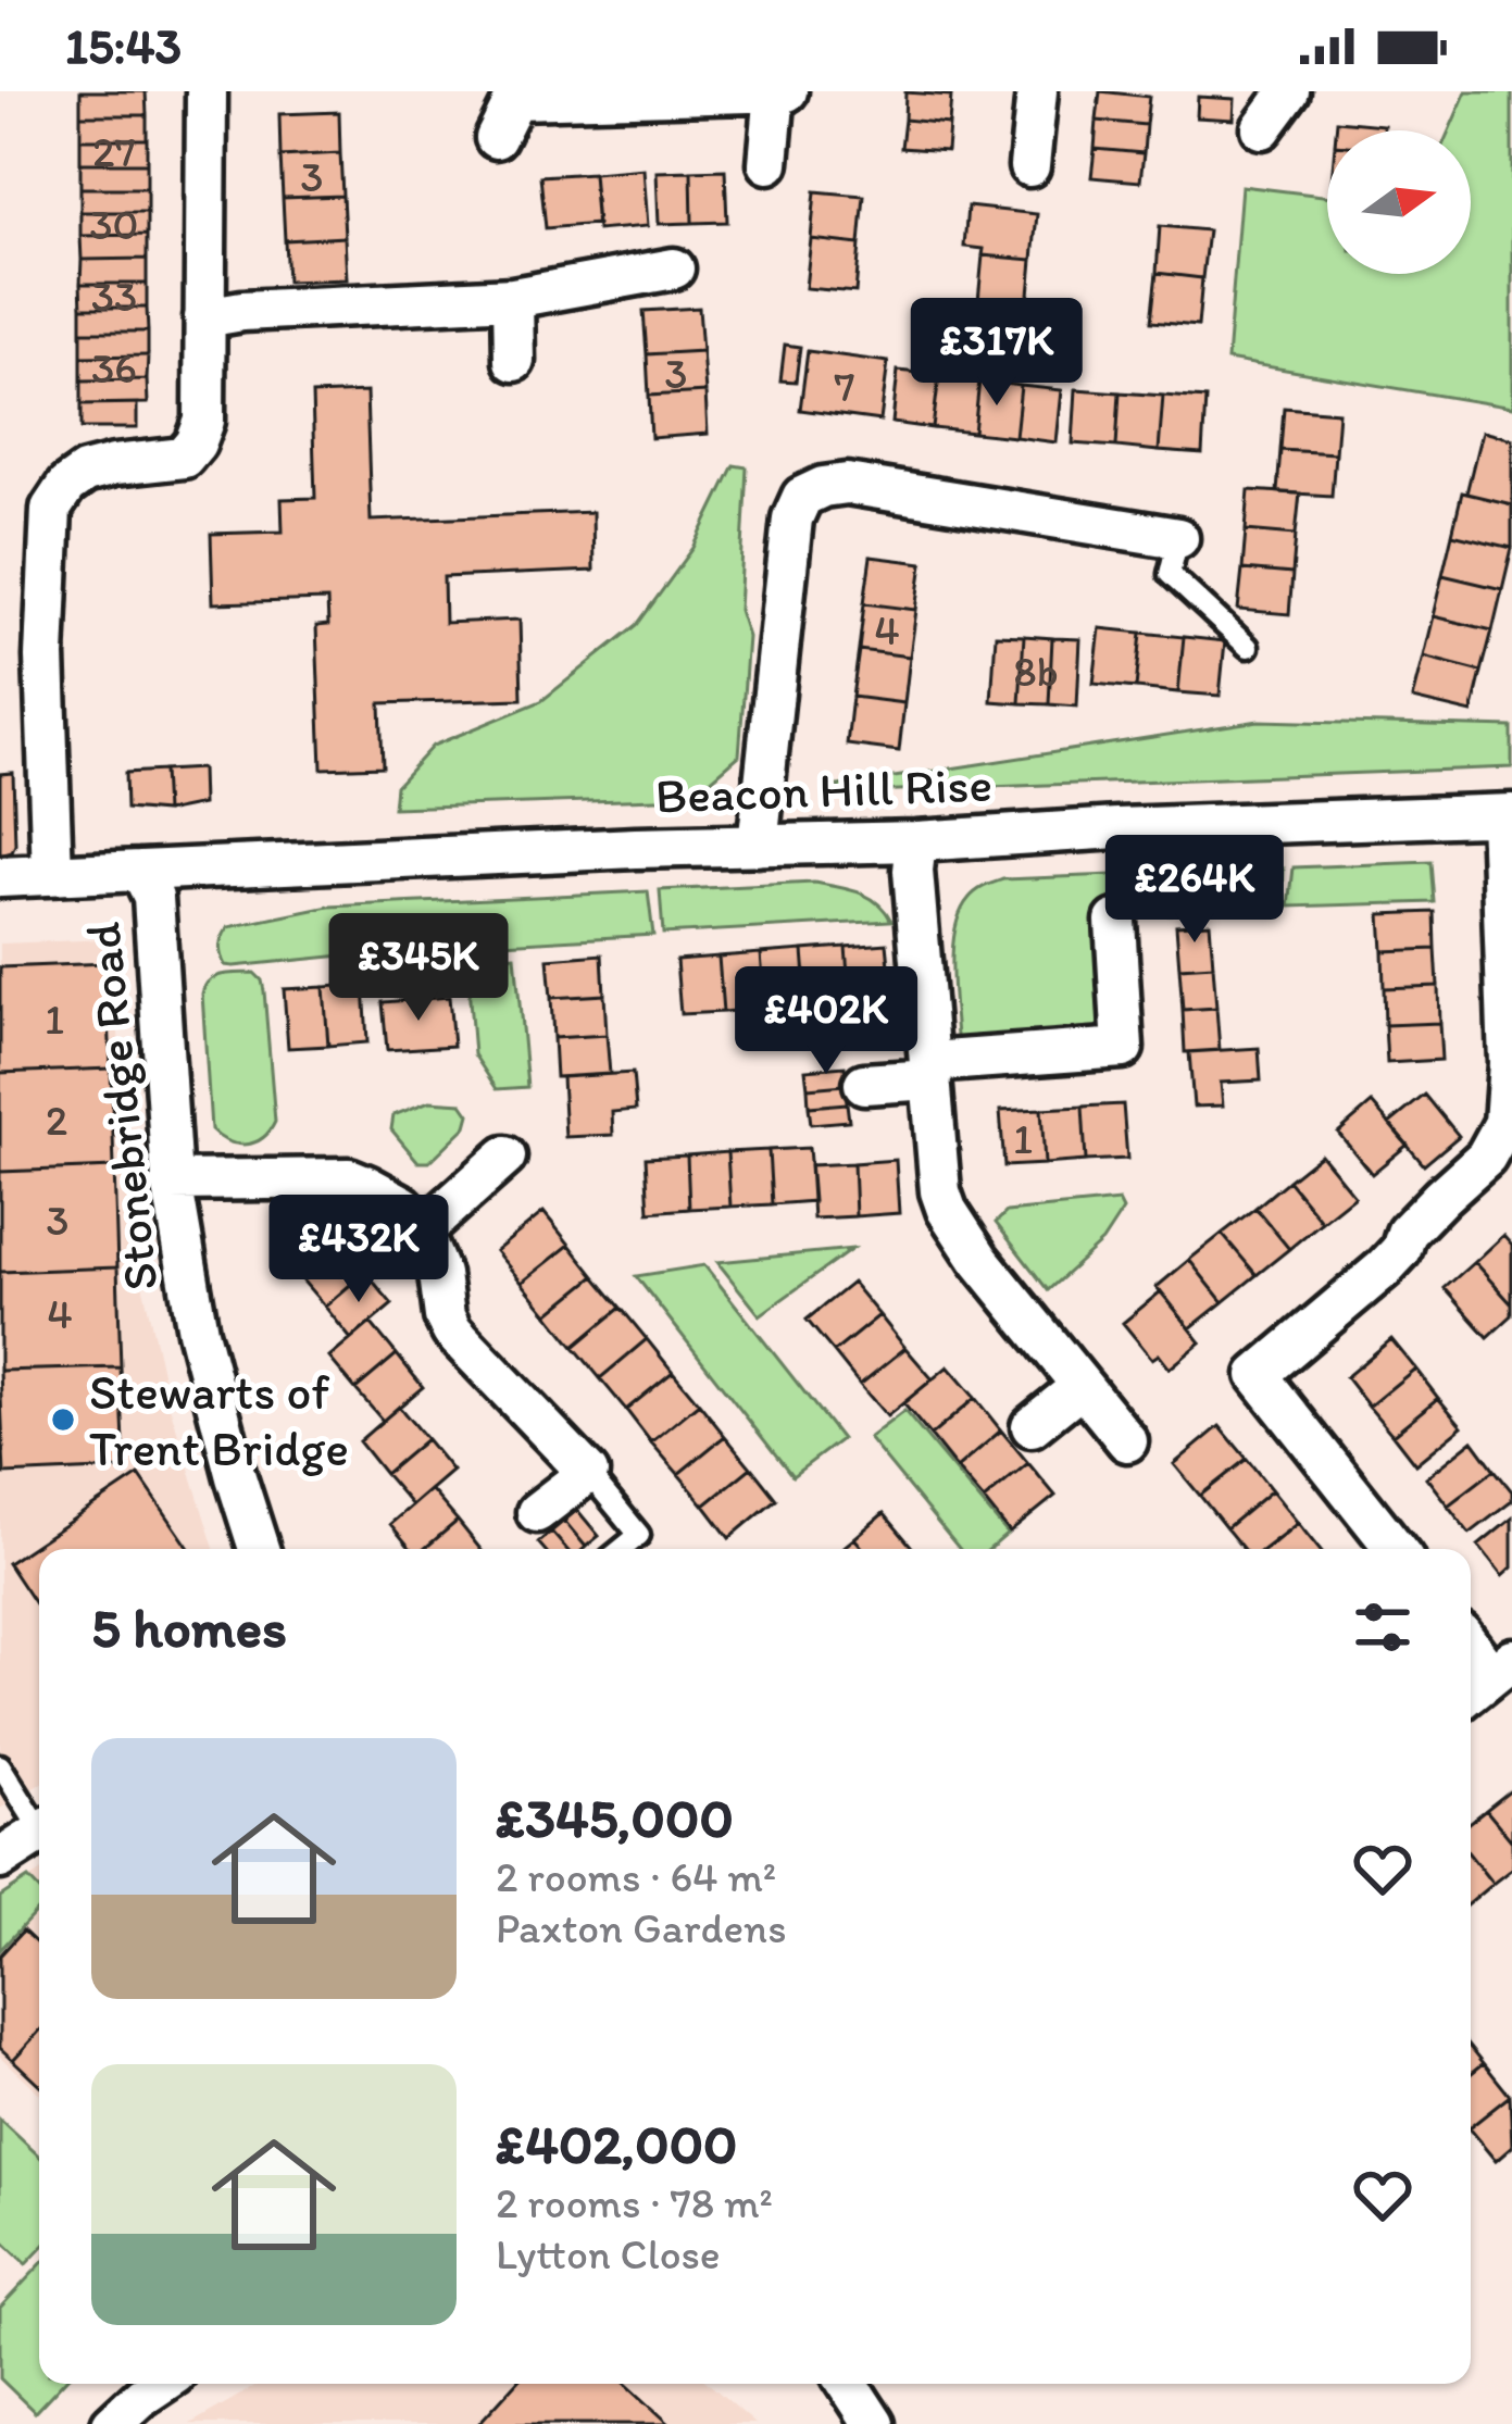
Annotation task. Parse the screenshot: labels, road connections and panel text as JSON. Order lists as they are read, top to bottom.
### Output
{
  "streets": {
    "street": ["Beacon Hill Rise", "Stonebridge Road"]
  },
  "crossings": [
    ["Beacon Hill Rise", "Stonebridge Road"]
  ],
  "places": ["Stewarts of Trent Bridge"],
  "house_numbers": [
    "27",
    "3",
    "30",
    "33",
    "36",
    "3",
    "7",
    "4",
    "8b",
    "1",
    "2",
    "1",
    "3",
    "4"
  ],
  "north": "right",
  "page": {
    "status": "15:43",
    "price": [
      "£317K",
      "£264K",
      "£345K",
      "£402K",
      "£432K"
    ],
    "heading": "5 homes",
    "list": [
      {
        "name": "£345,000",
        "note": "2 rooms · 64 m² · Paxton Gardens"
      },
      {
        "name": "£402,000",
        "note": "2 rooms · 78 m² · Lytton Close"
      }
    ]
  }
}
